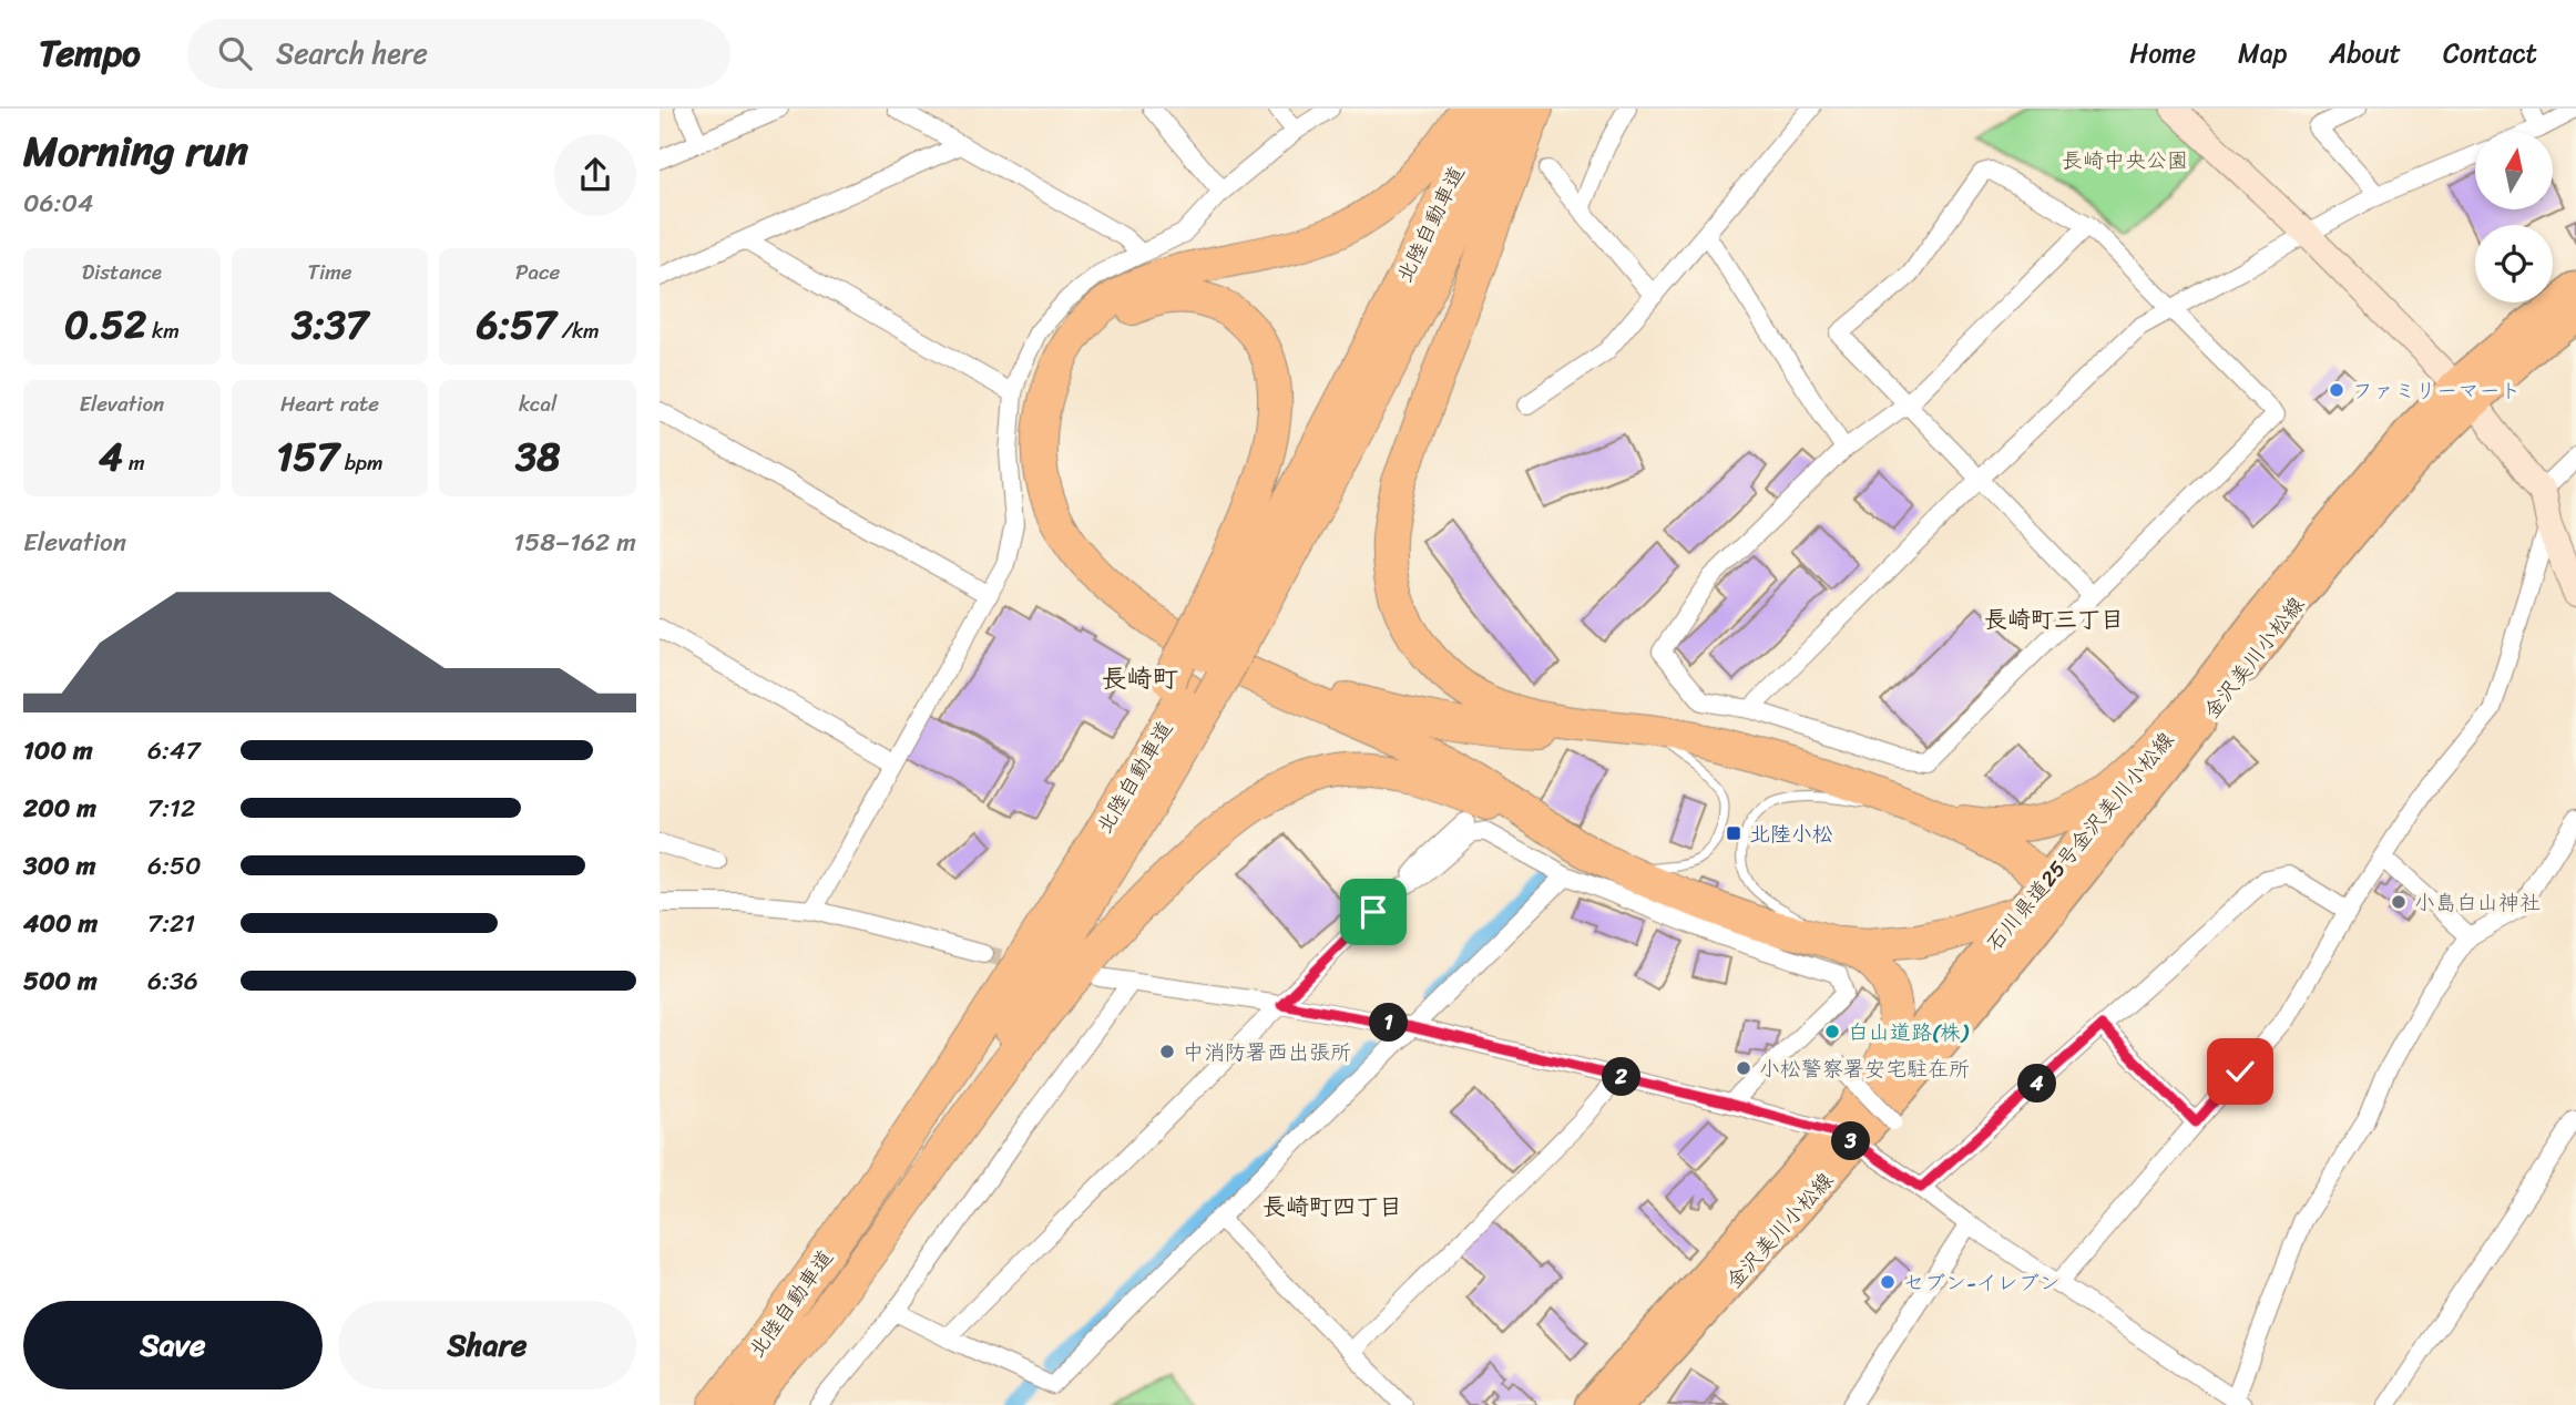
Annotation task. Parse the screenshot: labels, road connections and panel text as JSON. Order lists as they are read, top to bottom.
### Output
{
  "streets": {
    "highway": ["北陸自動車道"],
    "main road": ["金沢美川小松線", "石川県道25号金沢美川小松線"]
  },
  "crossings": [
    ["金沢美川小松線", "石川県道25号金沢美川小松線"]
  ],
  "districts": ["長崎町三丁目", "長崎町", "長崎町四丁目"],
  "parks": ["長崎中央公園"],
  "places": {
    "other": [
      "ファミリーマート",
      "小島白山神社",
      "白山道路(株)",
      "中消防署西出張所",
      "小松警察署安宅駐在所",
      "セブン-イレブン"
    ],
    "transit": ["北陸小松"]
  },
  "north": "top",
  "page": {
    "header": "Tempo",
    "search": "Search here",
    "nav": [
      "Home",
      "Map",
      "About",
      "Contact"
    ],
    "heading": ["Morning run", "06:04"],
    "stats": [
      ["Distance", "0.52 km"],
      ["Time", "3:37"],
      ["Pace", "6:57 /km"],
      ["Elevation", "4 m"],
      ["Heart rate", "157 bpm"],
      ["kcal", "38"]
    ],
    "chart": ["Elevation", "158–162 m"],
    "list": [
      {
        "name": "100 m",
        "note": "6:47"
      },
      {
        "name": "200 m",
        "note": "7:12"
      },
      {
        "name": "300 m",
        "note": "6:50"
      },
      {
        "name": "400 m",
        "note": "7:21"
      },
      {
        "name": "500 m",
        "note": "6:36"
      }
    ],
    "pins": [
      "1",
      "2",
      "4",
      "3"
    ],
    "buttons": ["Save", "Share"]
  }
}
